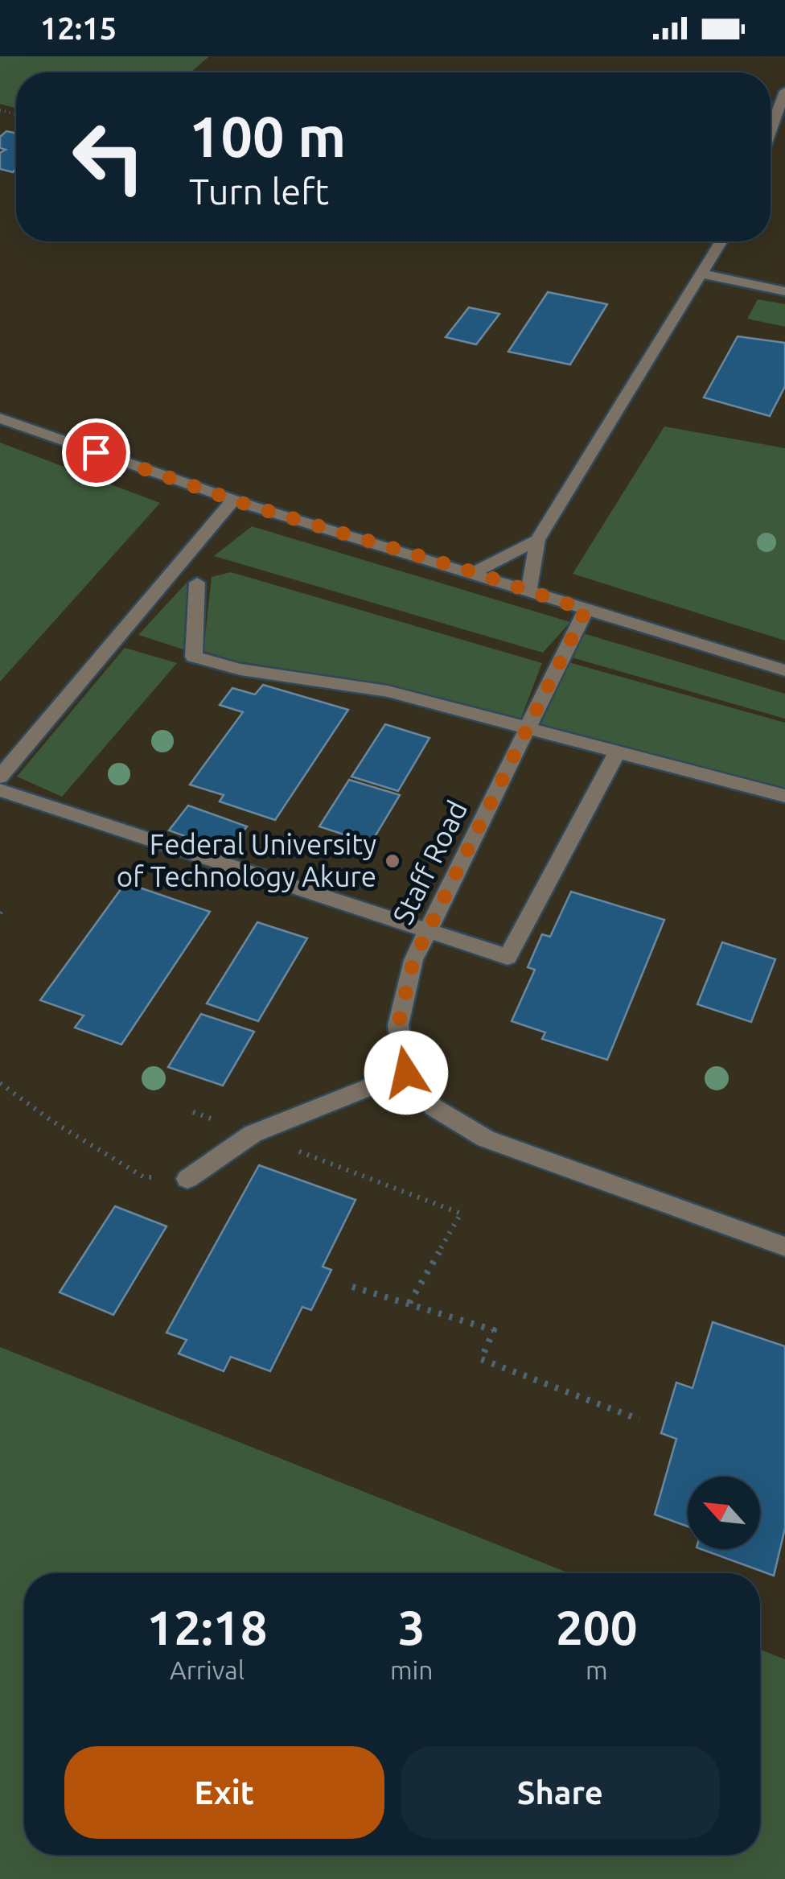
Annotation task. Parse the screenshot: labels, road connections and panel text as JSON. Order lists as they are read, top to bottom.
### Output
{
  "streets": {
    "street": ["Staff Road"]
  },
  "places": ["Federal University of Technology Akure"],
  "north": "top left",
  "page": {
    "status": "12:15",
    "turn": ["100 m", "Turn left"],
    "eta": [
      "12:18",
      "Arrival",
      "3",
      "min",
      "200",
      "m"
    ],
    "buttons": ["Exit", "Share"]
  }
}
